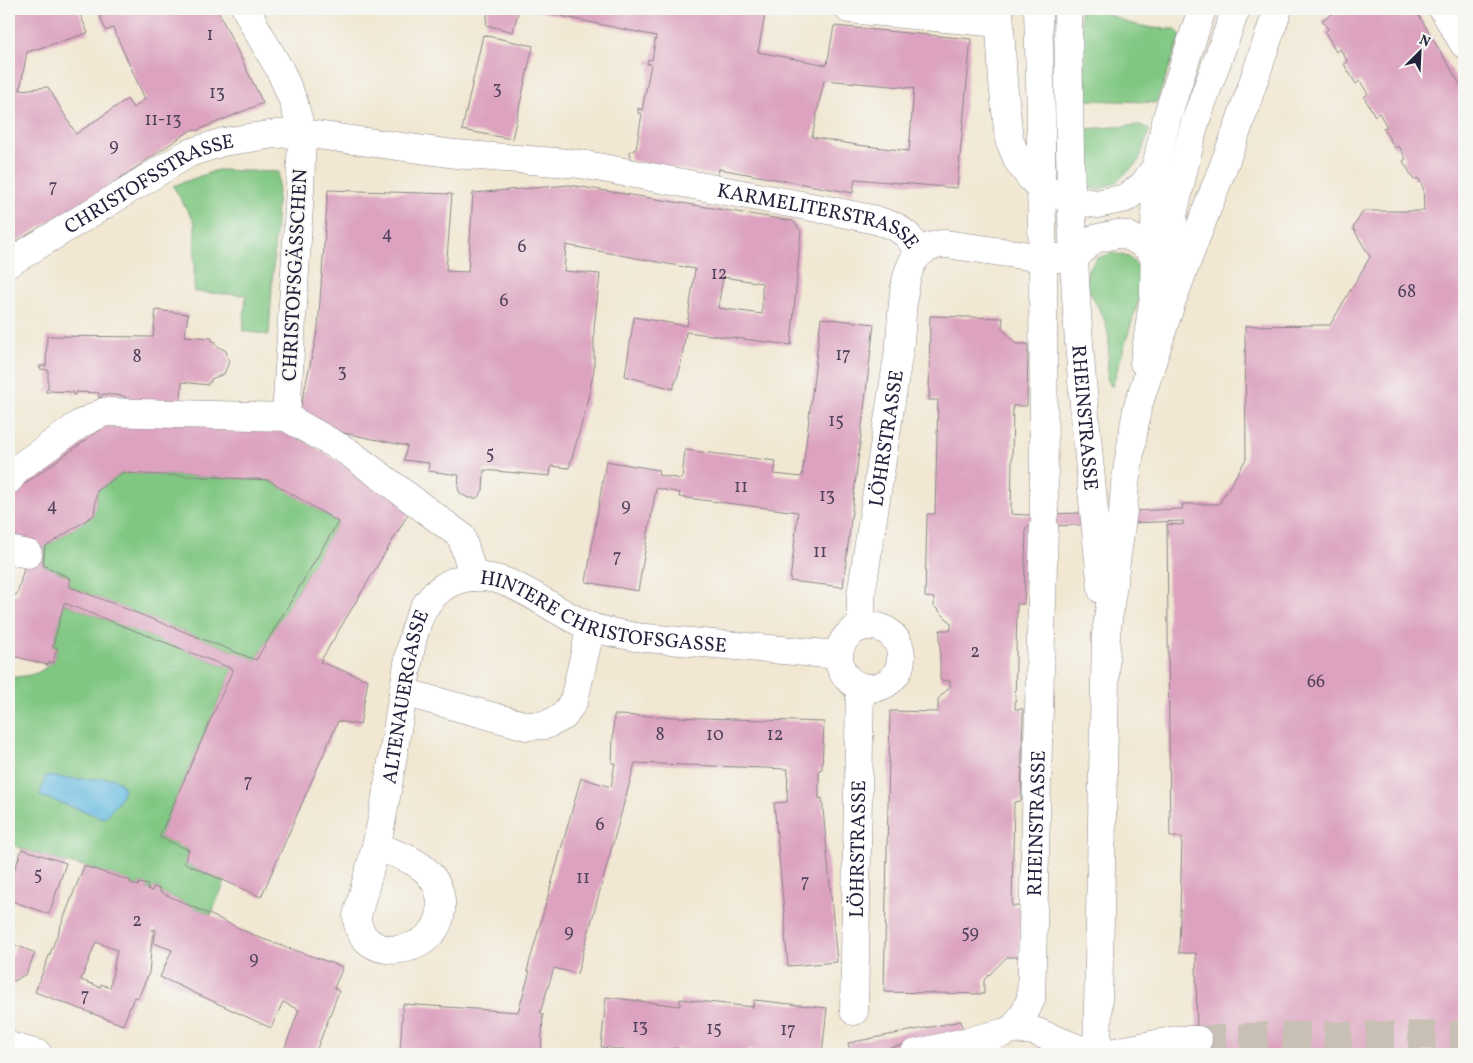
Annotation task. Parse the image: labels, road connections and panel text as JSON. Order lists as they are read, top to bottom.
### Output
{
  "streets": {
    "street": [
      "CHRISTOFSSTRASSE",
      "KARMELITERSTRASSE",
      "CHRISTOFSGÄSSCHEN",
      "RHEINSTRASSE",
      "LÖHRSTRASSE",
      "HINTERE CHRISTOFSGASSE",
      "ALTENAUERGASSE"
    ]
  },
  "crossings": [
    ["CHRISTOFSSTRASSE", "KARMELITERSTRASSE"],
    ["CHRISTOFSSTRASSE", "CHRISTOFSGÄSSCHEN"],
    ["KARMELITERSTRASSE", "RHEINSTRASSE"],
    ["KARMELITERSTRASSE", "LÖHRSTRASSE"],
    ["CHRISTOFSGÄSSCHEN", "HINTERE CHRISTOFSGASSE"],
    ["LÖHRSTRASSE", "HINTERE CHRISTOFSGASSE"],
    ["HINTERE CHRISTOFSGASSE", "ALTENAUERGASSE"]
  ],
  "house_numbers": [
    "1",
    "3",
    "13",
    "11-13",
    "9",
    "7",
    "4",
    "6",
    "12",
    "68",
    "6",
    "17",
    "8",
    "3",
    "15",
    "5",
    "11",
    "13",
    "4",
    "9",
    "11",
    "7",
    "2",
    "66",
    "8",
    "10",
    "12",
    "7",
    "6",
    "5",
    "11",
    "7",
    "2",
    "9",
    "59",
    "9",
    "7",
    "13",
    "15",
    "17"
  ],
  "north": "top right"
}
